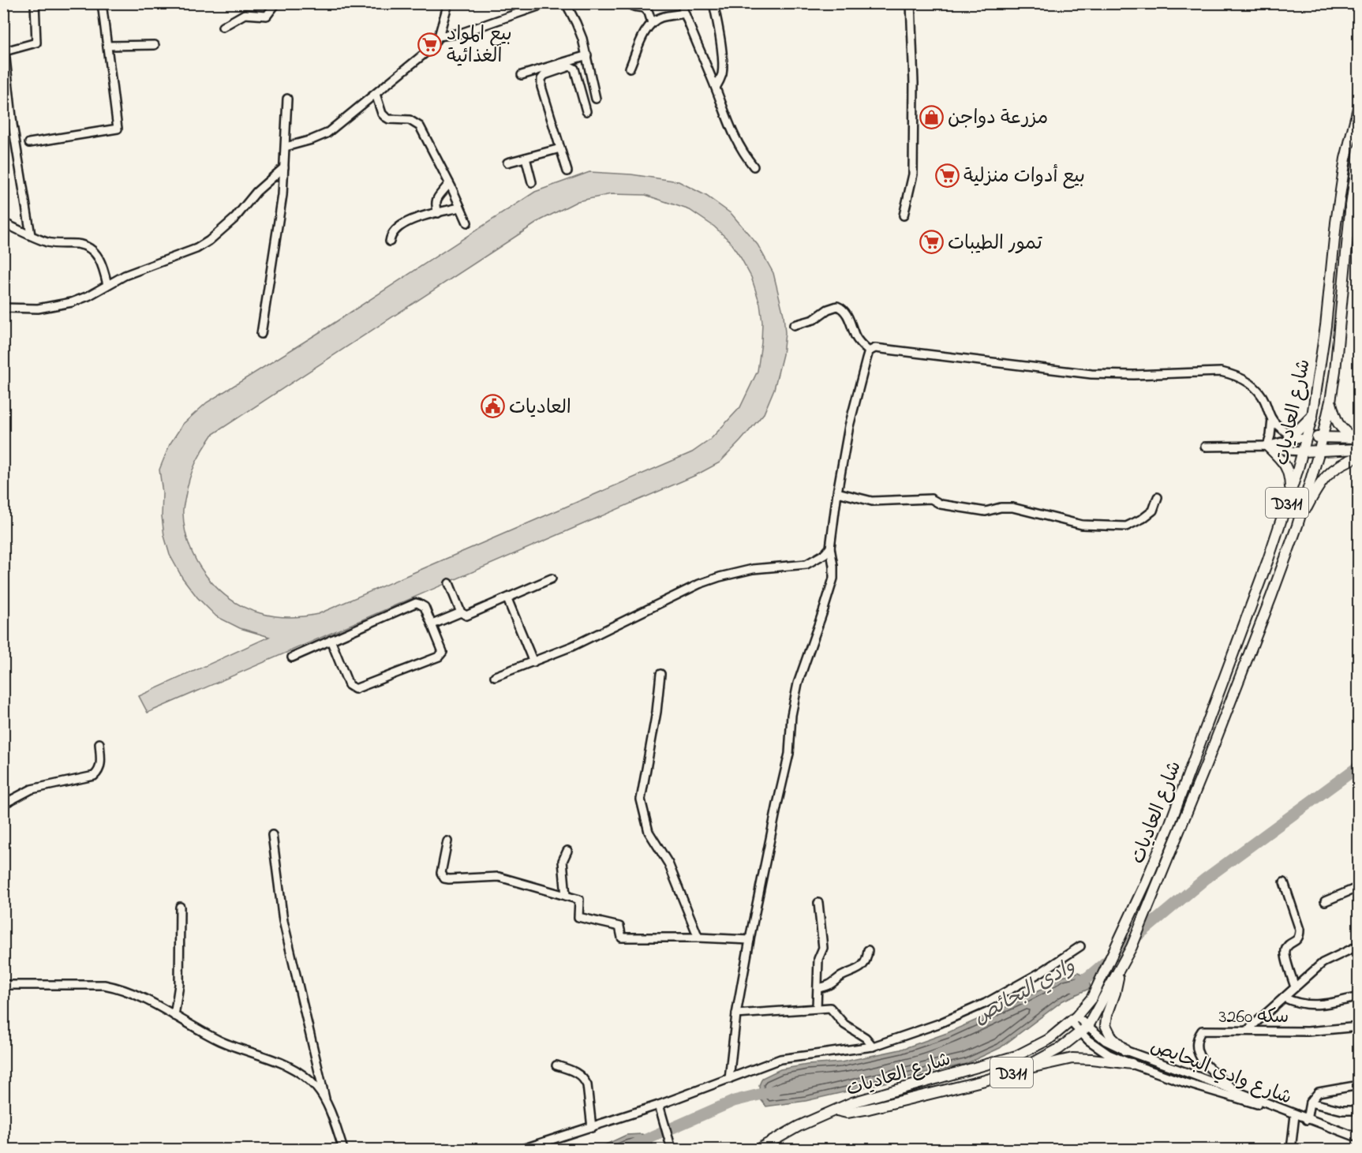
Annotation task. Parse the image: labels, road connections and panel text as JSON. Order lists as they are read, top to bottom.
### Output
{
  "streets": {
    "main road": ["شارع العاديات", "D311"],
    "street": ["سكه 3260", "شارع وادي البحايص"]
  },
  "crossings": [
    ["شارع العاديات", "D311"],
    ["شارع العاديات", "شارع وادي البحايص"],
    ["سكه 3260", "شارع وادي البحايص"]
  ],
  "water": ["وادي البحائص"],
  "places": {
    "supermarket": ["بيع المواد الغذائية", "بيع أدوات منزلية", "تمور الطيبات"],
    "shop": ["مزرعة دواجن"],
    "public building": ["العاديات"]
  }
}
